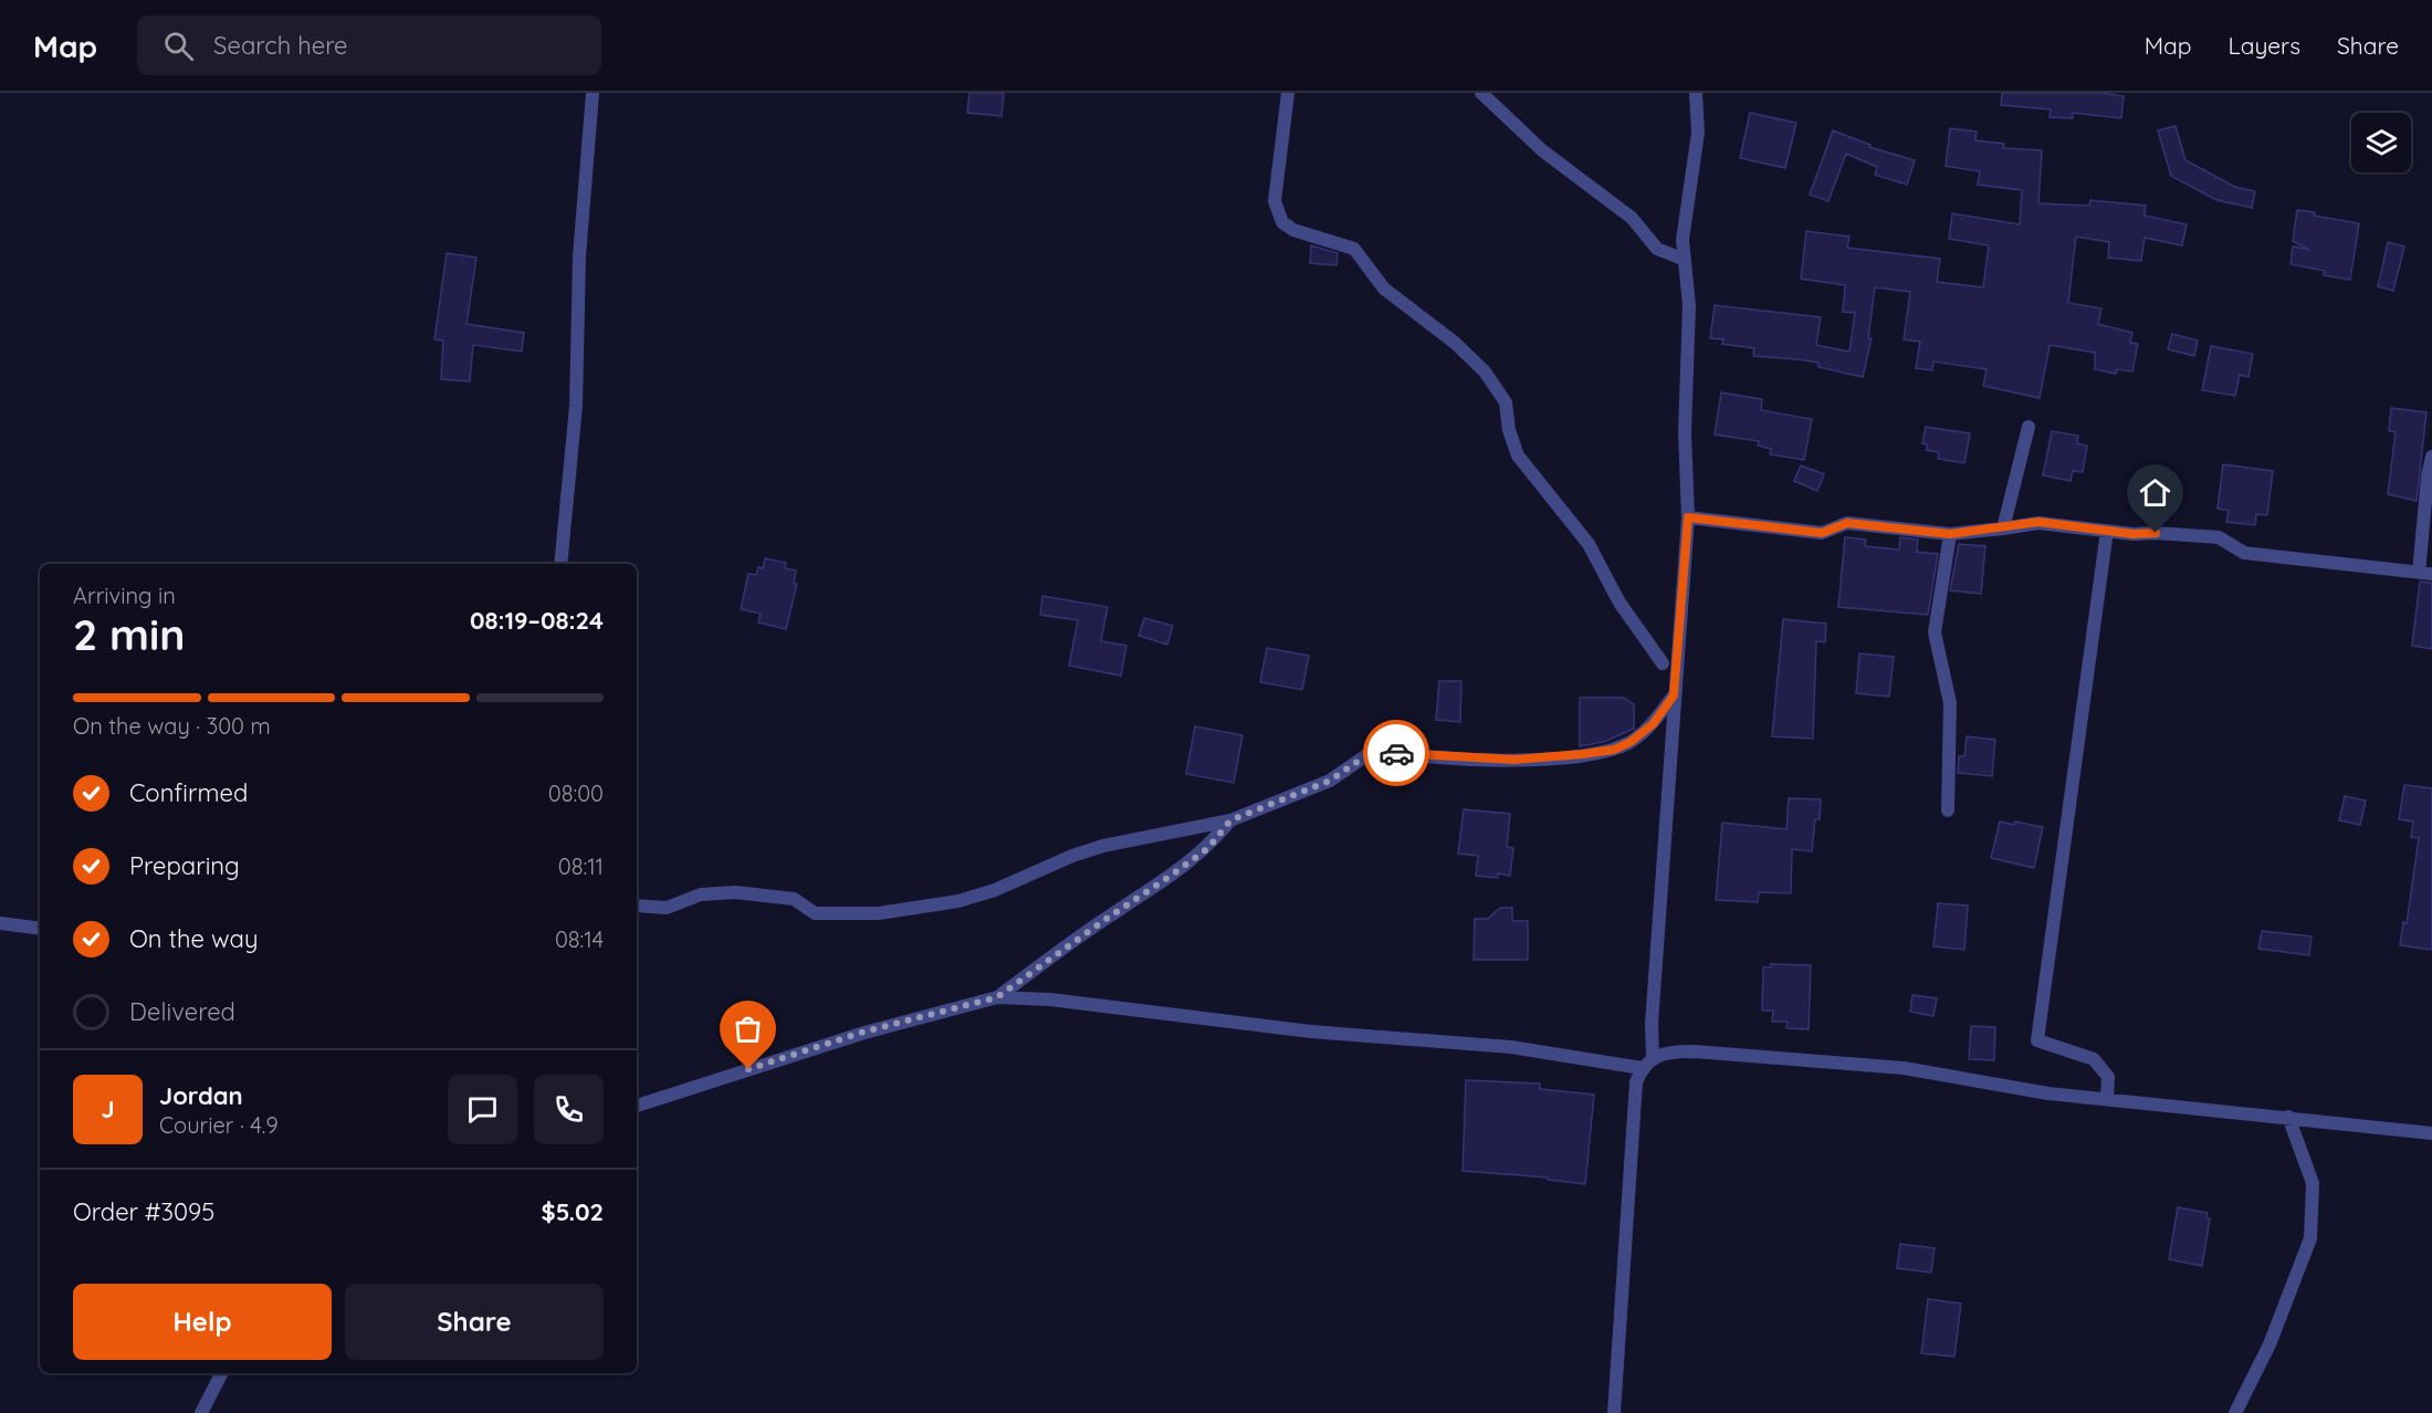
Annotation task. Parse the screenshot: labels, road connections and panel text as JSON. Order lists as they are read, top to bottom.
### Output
{
  "page": {
    "header": "Map",
    "search": "Search here",
    "nav": ["Map", "Layers", "Share"],
    "heading": ["2 min", "Arriving in", "08:19–08:24"],
    "panel": [
      "Jordan",
      "Courier · 4.9",
      "Order #3095",
      "$5.02"
    ],
    "bar": "On the way · 300 m",
    "list": [
      ["Confirmed", "08:00"],
      ["Preparing", "08:11"],
      ["On the way", "08:14"],
      "Delivered"
    ],
    "round": "J",
    "buttons": ["Help", "Share"]
  }
}
